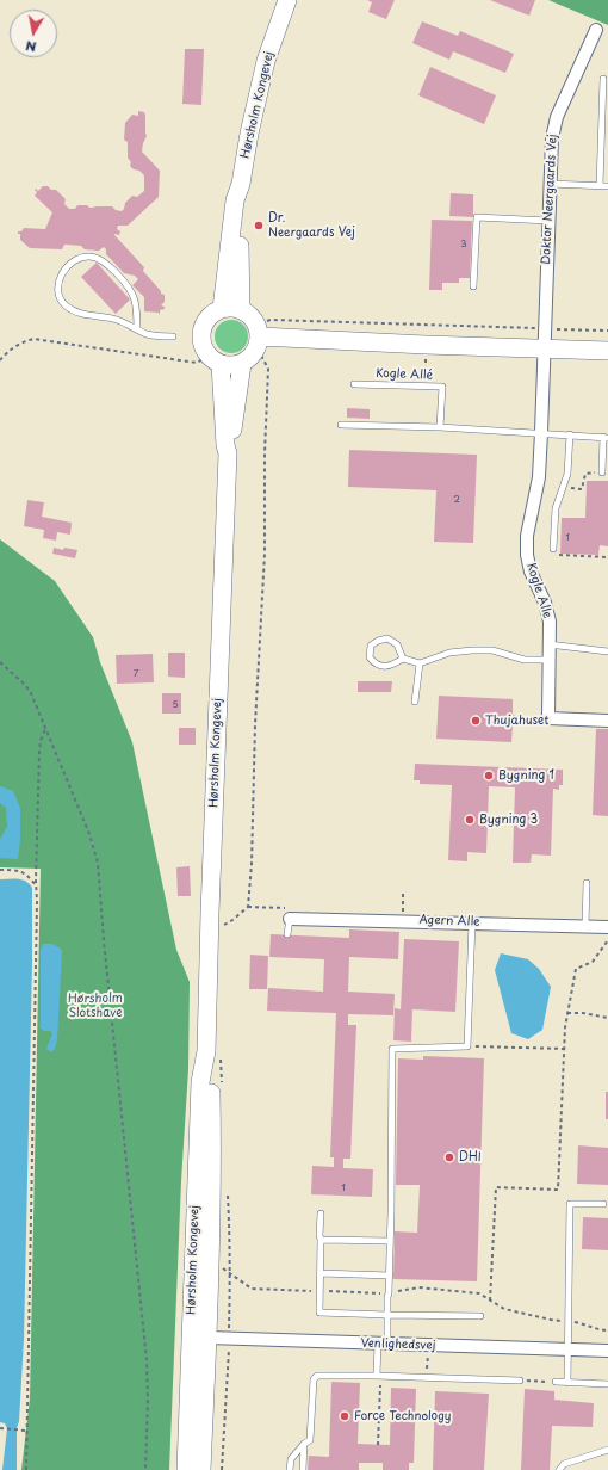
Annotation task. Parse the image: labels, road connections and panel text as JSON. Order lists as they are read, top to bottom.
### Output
{
  "streets": {
    "main road": ["Hørsholm Kongevej"],
    "street": [
      "Doktor Neergaards Vej",
      "Kogle Alle",
      "Agern Alle",
      "Venlighedsvej"
    ],
    "lane": ["Kogle Allé"]
  },
  "crossings": [
    ["Hørsholm Kongevej", "Venlighedsvej"],
    ["Doktor Neergaards Vej", "Kogle Alle"]
  ],
  "parks": ["Hørsholm Slotshave"],
  "places": [
    "Dr. Neergaards Vej",
    "Thujahuset",
    "Bygning 1",
    "Bygning 3",
    "DHI",
    "Force Technology"
  ],
  "house_numbers": [
    "3",
    "2",
    "1",
    "7",
    "5",
    "1"
  ],
  "north": "bottom"
}
